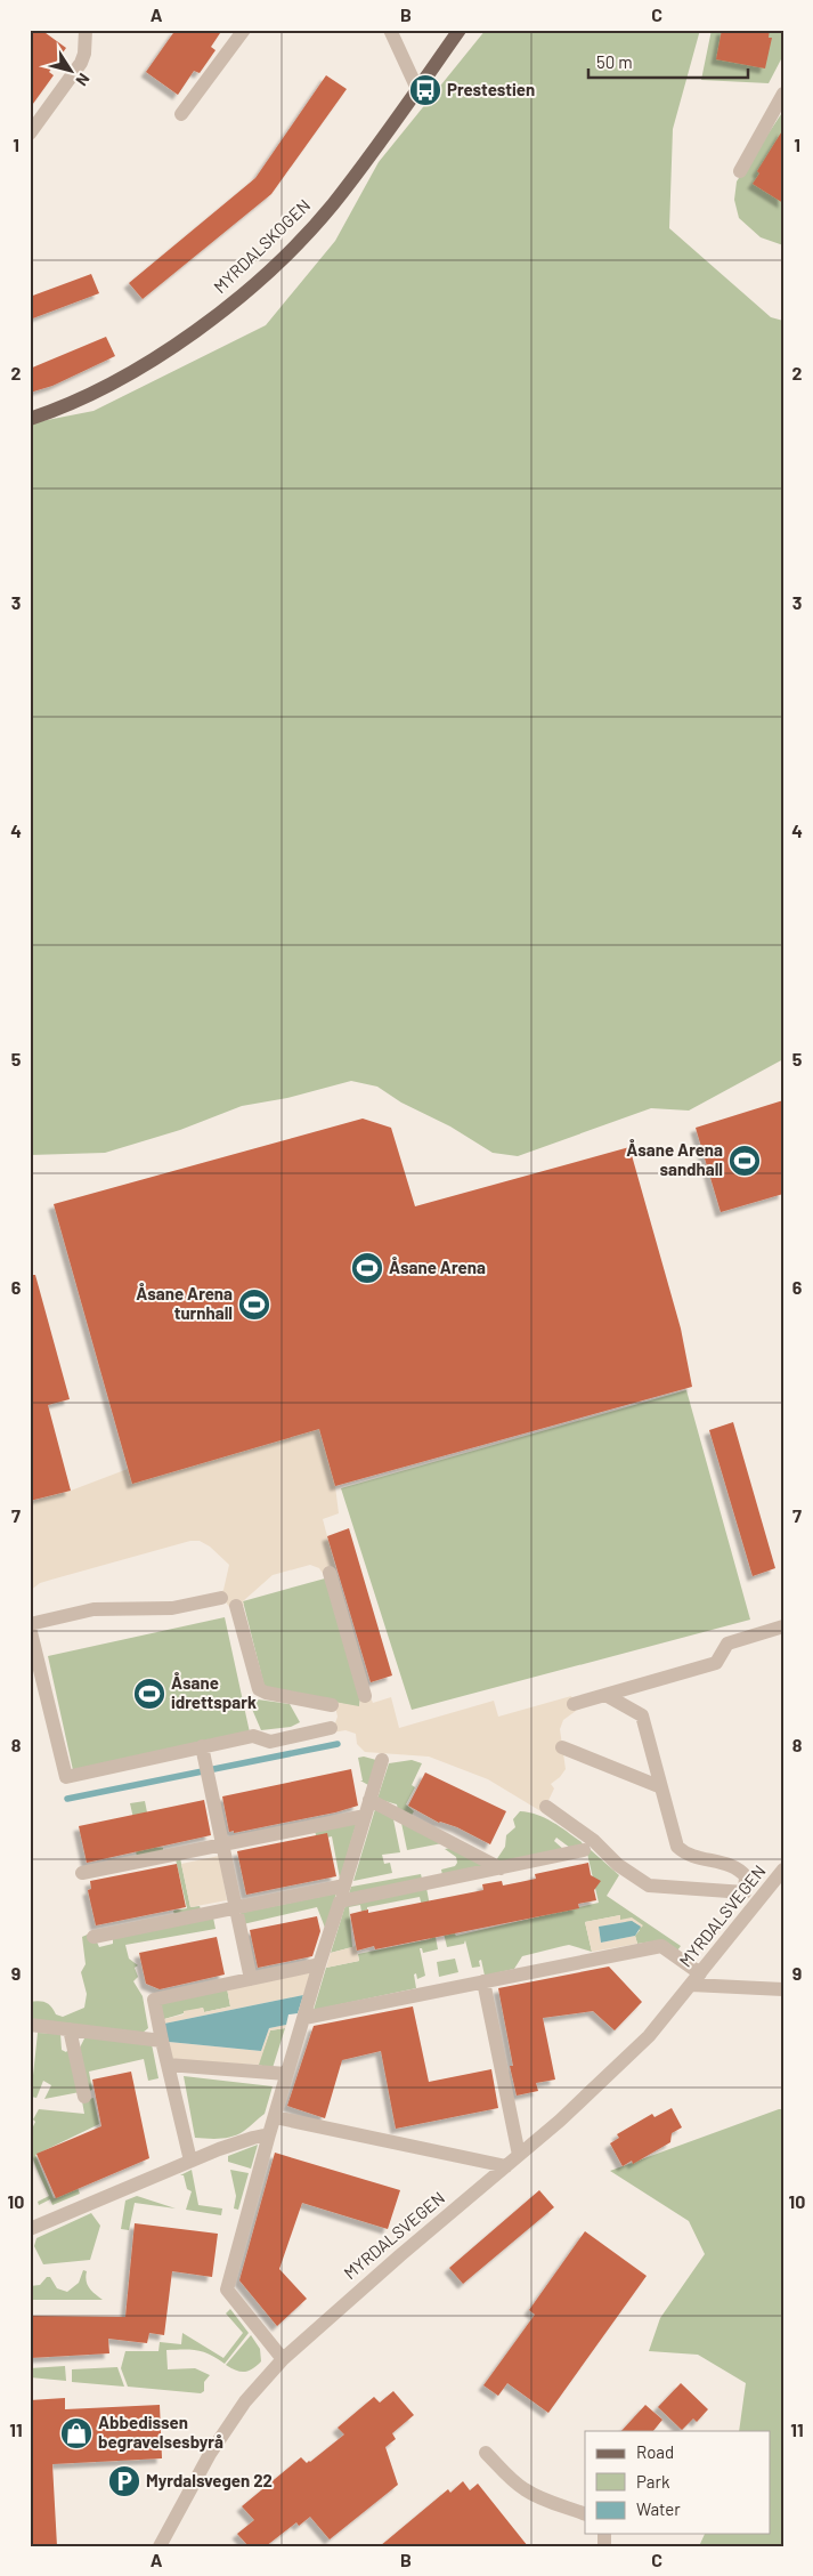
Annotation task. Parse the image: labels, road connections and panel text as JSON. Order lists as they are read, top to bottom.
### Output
{
  "streets": {
    "main road": ["MYRDALSKOGEN"],
    "street": ["MYRDALSVEGEN"]
  },
  "places": {
    "bus stop": ["Prestestien"],
    "sports": [
      "Åsane Arena sandhall",
      "Åsane Arena",
      "Åsane Arena turnhall",
      "Åsane idrettspark"
    ],
    "shop": ["Abbedissen begravelsesbyrå"],
    "parking": ["Myrdalsvegen 22"]
  },
  "legend": ["Road", "Park", "Water"],
  "scale_bar": "50 m",
  "north": "bottom right",
  "grid": {
    "columns": ["A", "B", "C"],
    "rows": [
      "1",
      "2",
      "3",
      "4",
      "5",
      "6",
      "7",
      "8",
      "9",
      "10",
      "11"
    ]
  }
}
